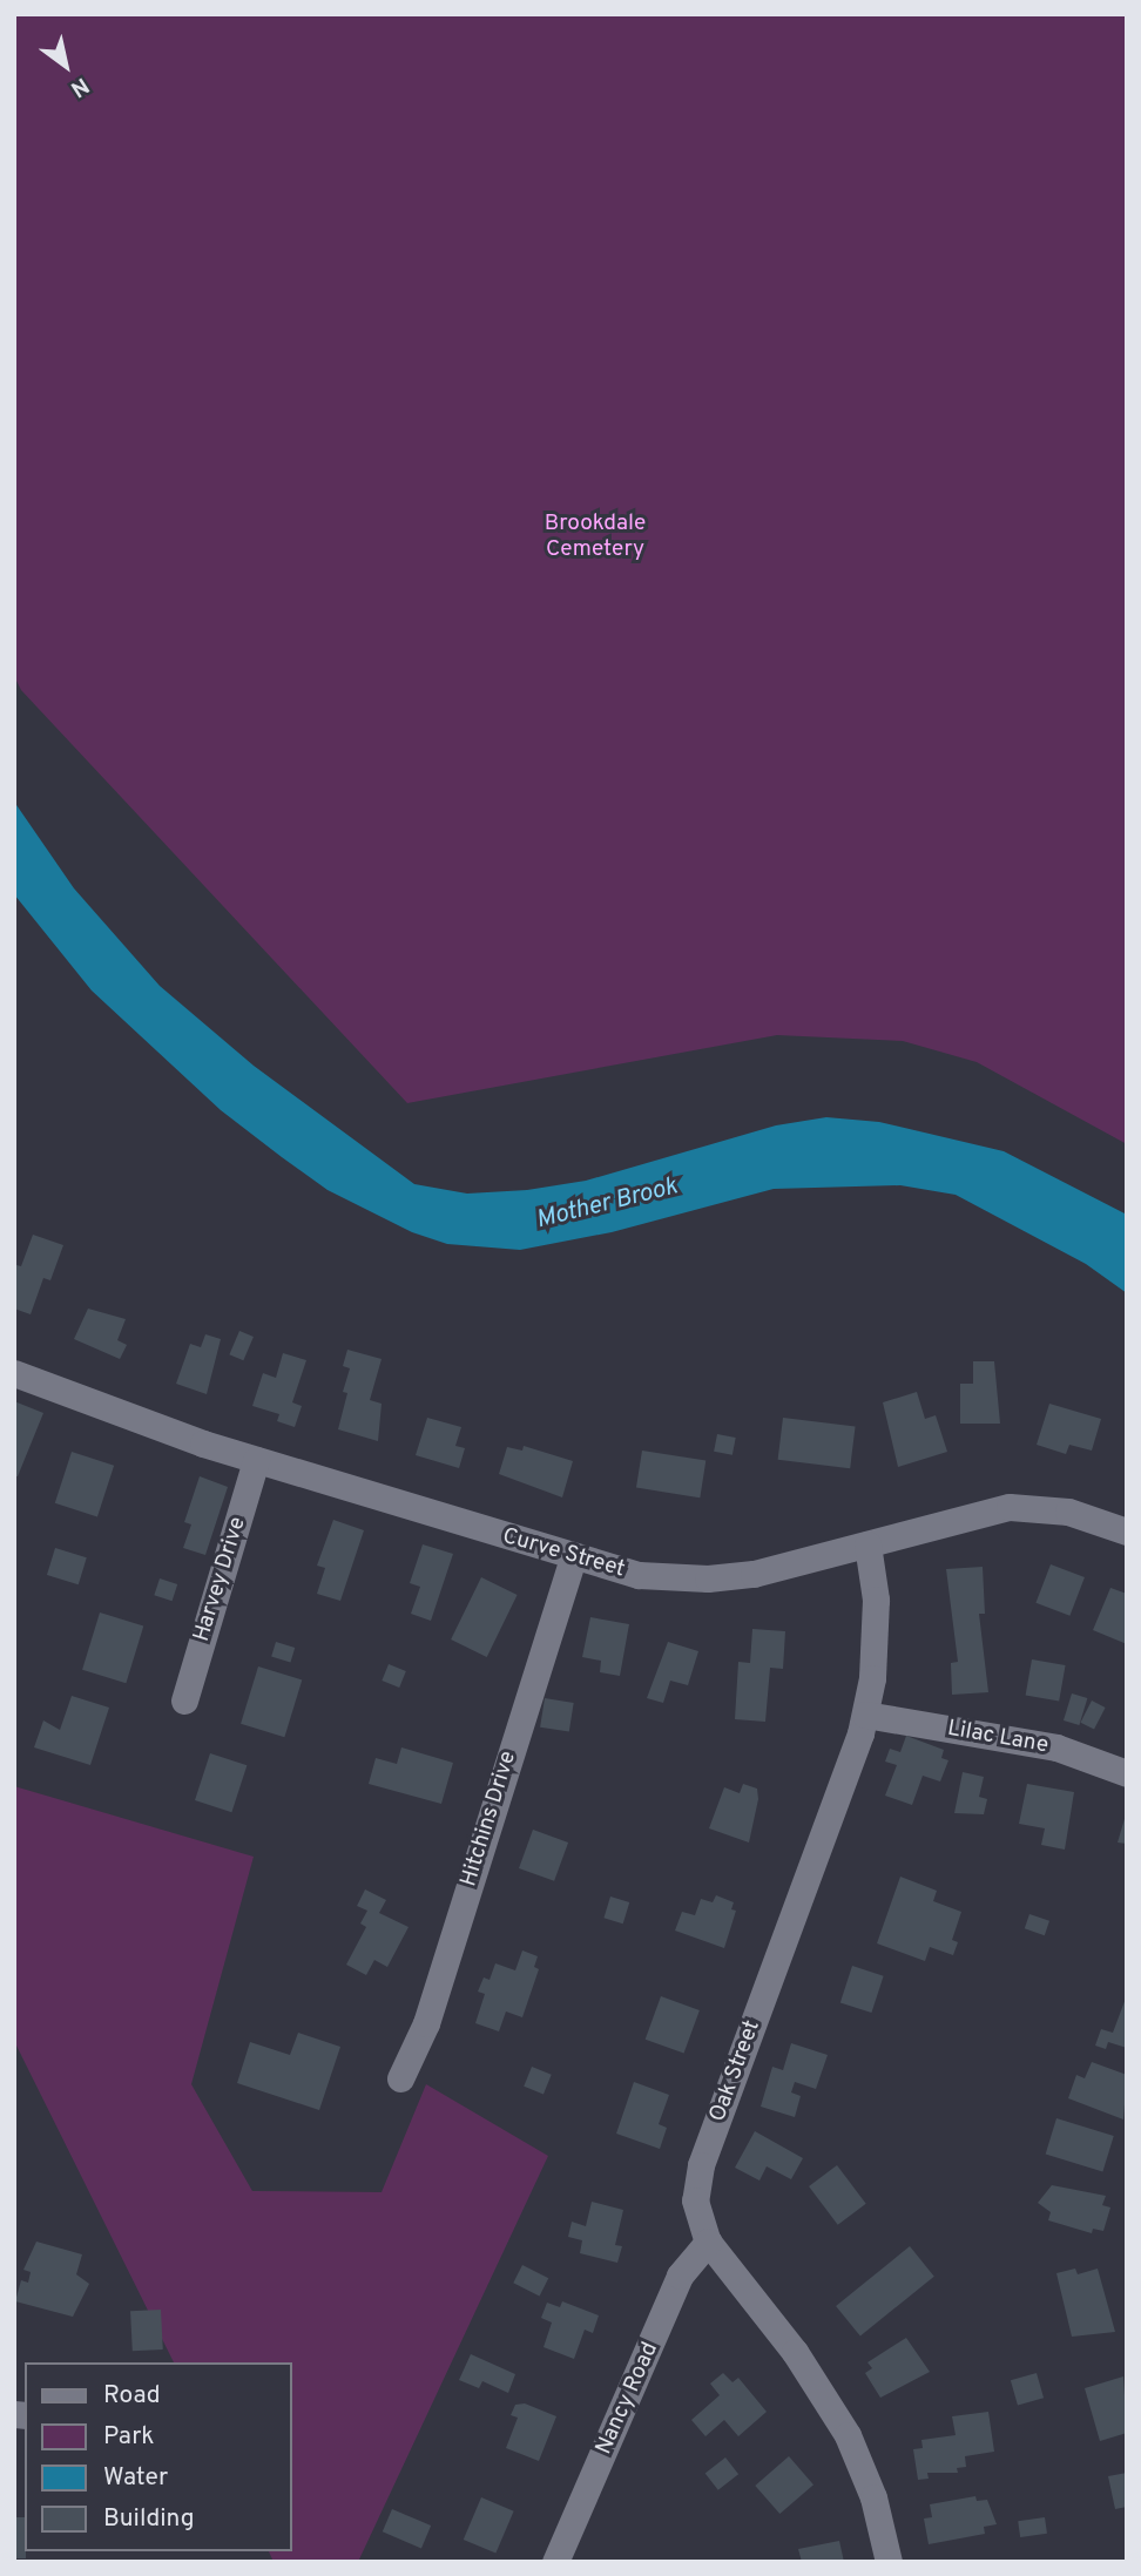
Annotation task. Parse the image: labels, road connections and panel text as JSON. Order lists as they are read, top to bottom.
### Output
{
  "streets": {
    "street": [
      "Curve Street",
      "Harvey Drive",
      "Lilac Lane",
      "Hitchins Drive",
      "Oak Street",
      "Nancy Road"
    ]
  },
  "crossings": [
    ["Curve Street", "Harvey Drive"],
    ["Curve Street", "Hitchins Drive"],
    ["Curve Street", "Oak Street"],
    ["Lilac Lane", "Oak Street"],
    ["Oak Street", "Nancy Road"]
  ],
  "water": ["Mother Brook"],
  "parks": ["Brookdale Cemetery"],
  "legend": [
    "Road",
    "Park",
    "Water",
    "Building"
  ],
  "north": "bottom right"
}
